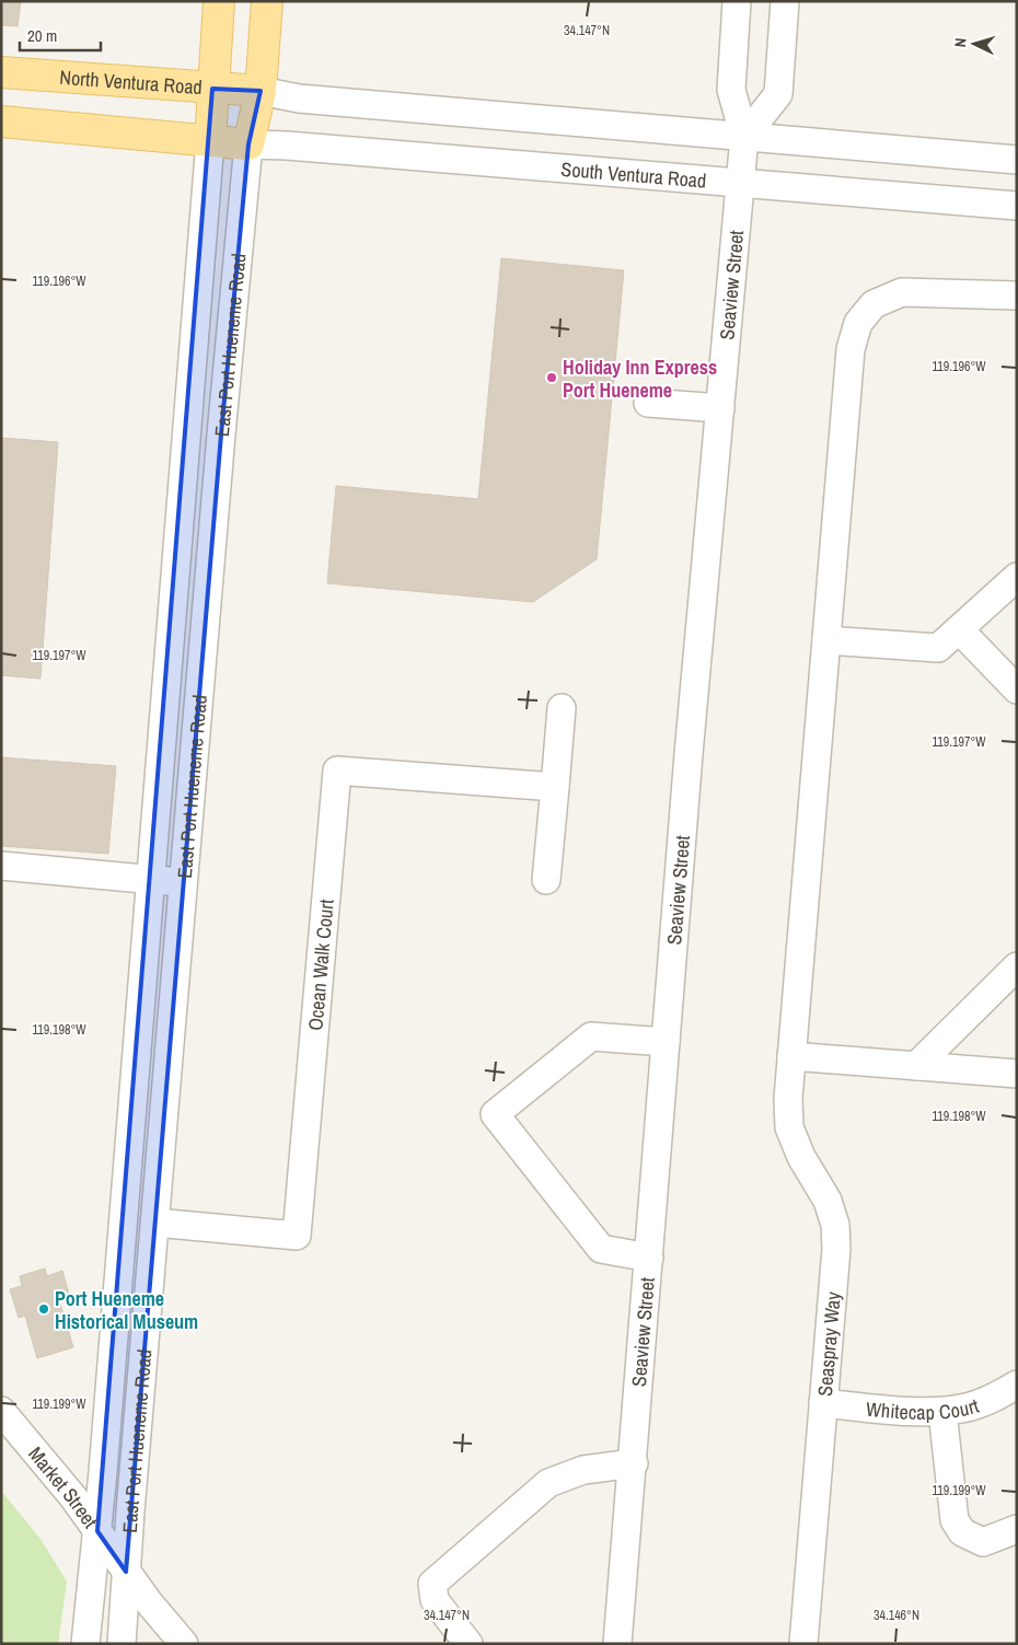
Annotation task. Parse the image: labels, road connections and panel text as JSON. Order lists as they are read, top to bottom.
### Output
{
  "streets": {
    "main road": ["North Ventura Road", "East Port Hueneme Road"],
    "street": [
      "South Ventura Road",
      "Seaview Street",
      "Ocean Walk Court",
      "Seaspray Way",
      "Whitecap Court",
      "Market Street"
    ]
  },
  "crossings": [
    ["North Ventura Road", "East Port Hueneme Road"],
    ["South Ventura Road", "Seaview Street"],
    ["South Ventura Road", "East Port Hueneme Road"],
    ["East Port Hueneme Road", "Ocean Walk Court"],
    ["East Port Hueneme Road", "Market Street"],
    ["Seaspray Way", "Whitecap Court"]
  ],
  "places": ["Holiday Inn Express Port Hueneme", "Port Hueneme Historical Museum"],
  "scale_bar": "20 m",
  "north": "left",
  "coordinates": [
    "34.147°N",
    "119.196°W",
    "119.197°W",
    "119.198°W",
    "119.199°W",
    "34.146°N"
  ]
}
